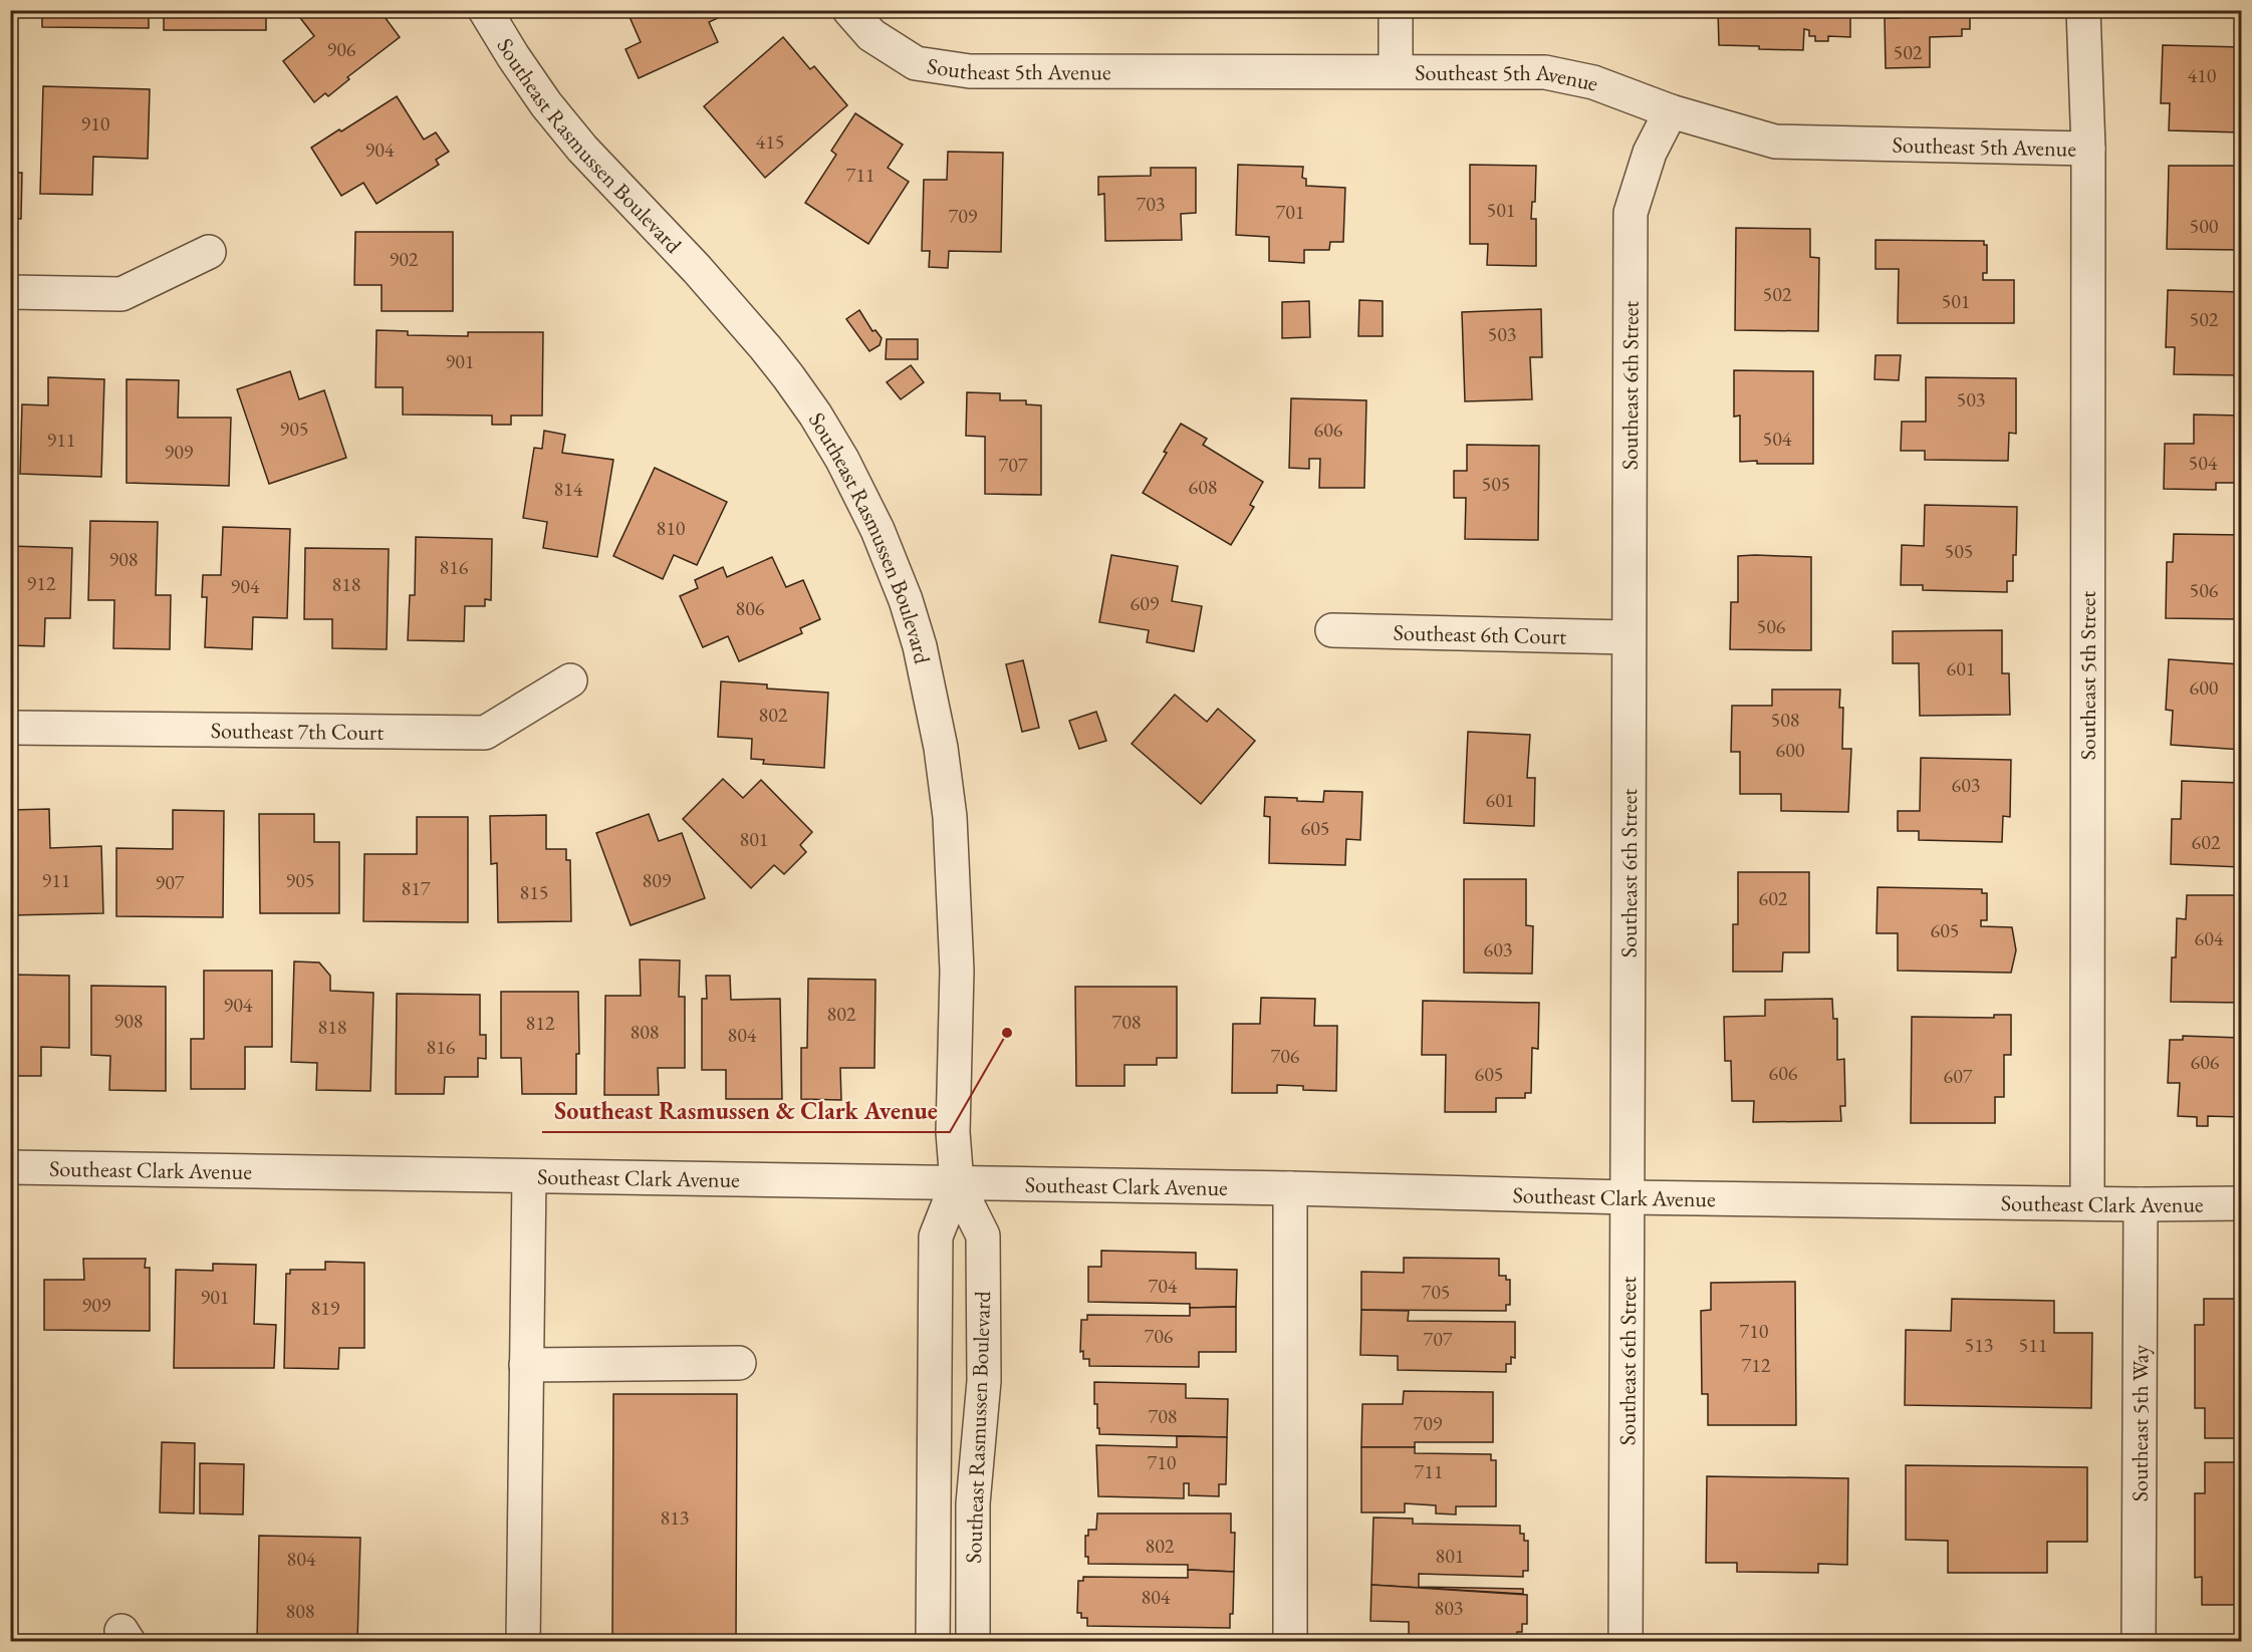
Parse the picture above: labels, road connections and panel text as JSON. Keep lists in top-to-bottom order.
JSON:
{
  "streets": {
    "street": [
      "Southeast 5th Avenue",
      "Southeast Rasmussen Boulevard",
      "Southeast 6th Street",
      "Southeast 6th Court",
      "Southeast 5th Street",
      "Southeast 7th Court",
      "Southeast Clark Avenue",
      "Southeast 5th Way"
    ]
  },
  "crossings": [
    ["Southeast 5th Avenue", "Southeast 6th Street"],
    ["Southeast 5th Avenue", "Southeast 5th Street"],
    ["Southeast Rasmussen Boulevard", "Southeast Clark Avenue"],
    ["Southeast 6th Street", "Southeast 6th Court"],
    ["Southeast 6th Street", "Southeast Clark Avenue"],
    ["Southeast 5th Street", "Southeast Clark Avenue"],
    ["Southeast Clark Avenue", "Southeast 5th Way"]
  ],
  "places": ["Southeast Rasmussen & Clark Avenue"],
  "house_numbers": [
    "906",
    "502",
    "410",
    "910",
    "415",
    "904",
    "711",
    "703",
    "501",
    "701",
    "709",
    "500",
    "902",
    "502",
    "501",
    "502",
    "503",
    "901",
    "503",
    "905",
    "606",
    "504",
    "911",
    "909",
    "504",
    "707",
    "505",
    "608",
    "814",
    "810",
    "505",
    "908",
    "816",
    "912",
    "818",
    "904",
    "506",
    "609",
    "806",
    "506",
    "601",
    "600",
    "802",
    "508",
    "600",
    "603",
    "601",
    "605",
    "801",
    "602",
    "911",
    "905",
    "809",
    "907",
    "817",
    "815",
    "602",
    "605",
    "604",
    "603",
    "904",
    "802",
    "908",
    "708",
    "812",
    "818",
    "808",
    "804",
    "816",
    "706",
    "606",
    "606",
    "605",
    "607",
    "704",
    "705",
    "901",
    "909",
    "819",
    "710",
    "706",
    "707",
    "513",
    "511",
    "712",
    "708",
    "709",
    "710",
    "711",
    "813",
    "802",
    "801",
    "804",
    "804",
    "803",
    "808"
  ]
}
